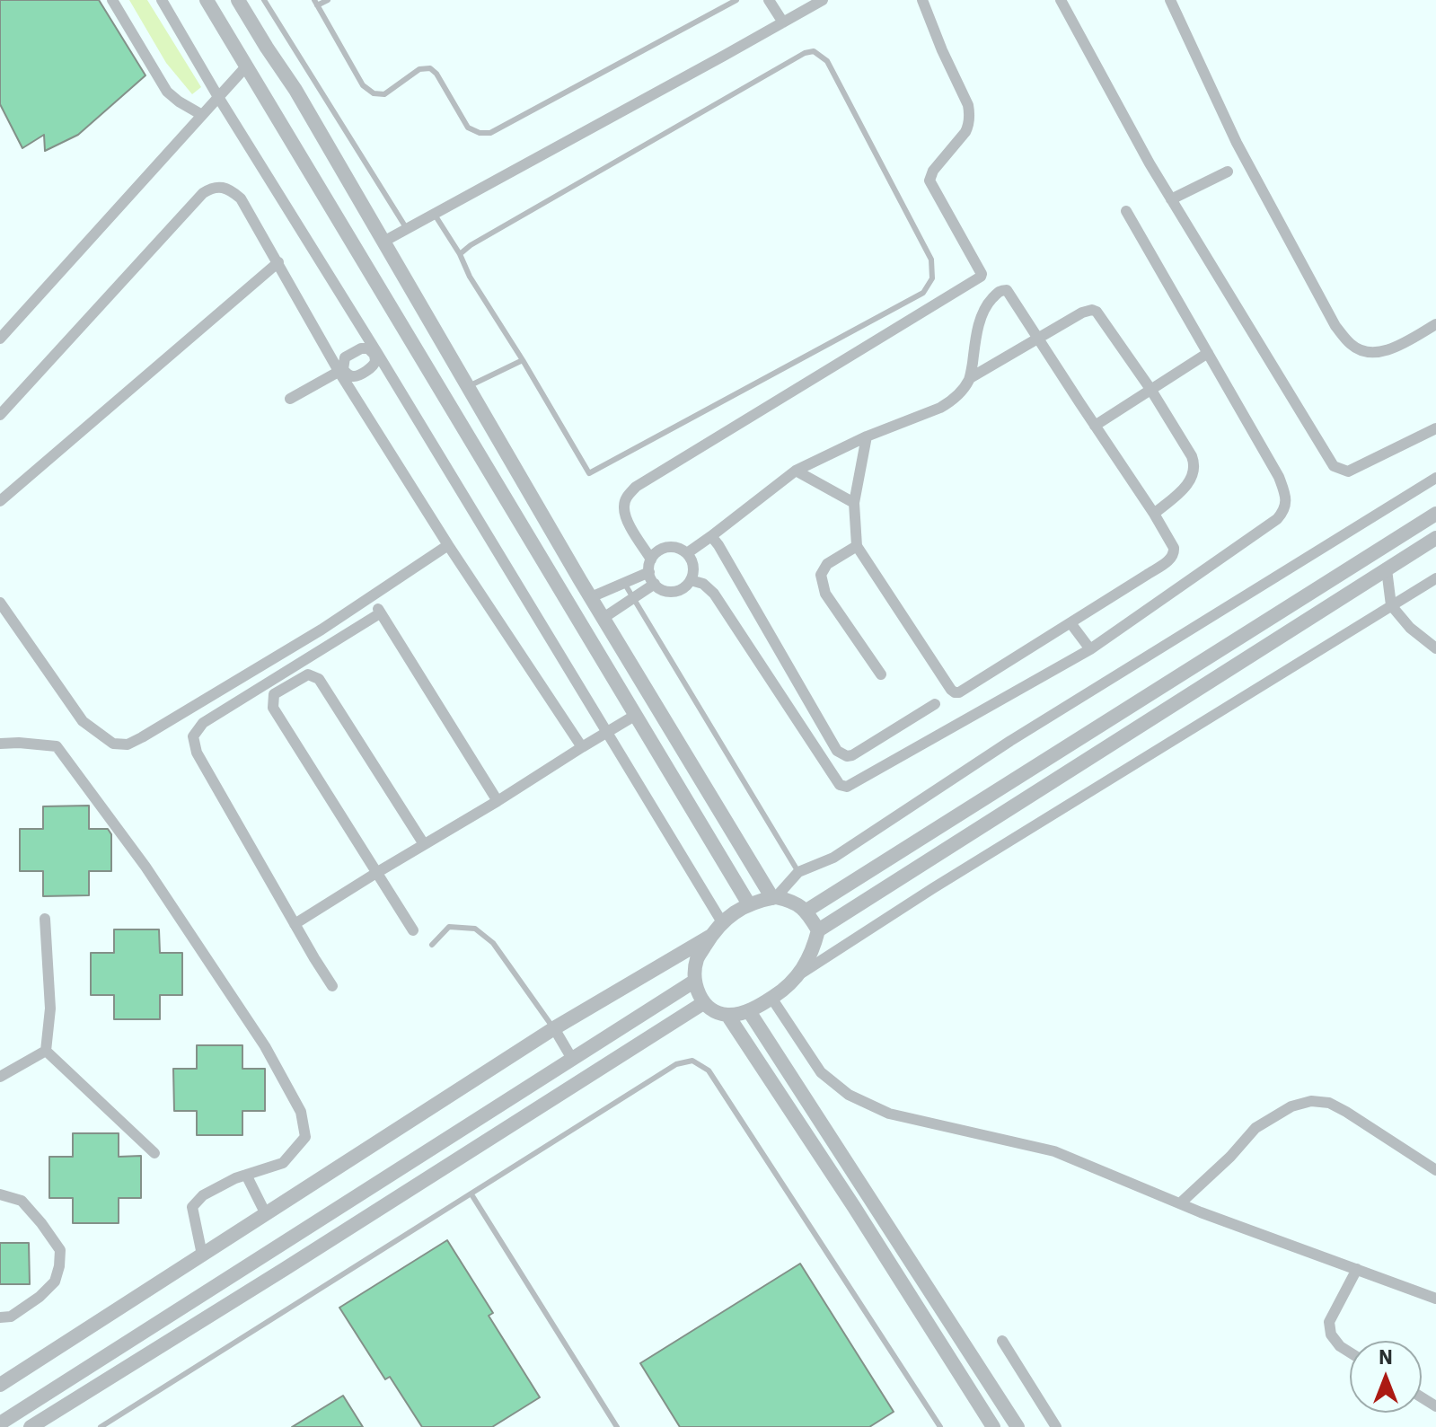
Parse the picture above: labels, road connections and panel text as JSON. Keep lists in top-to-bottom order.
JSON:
{
  "north": "top"
}
